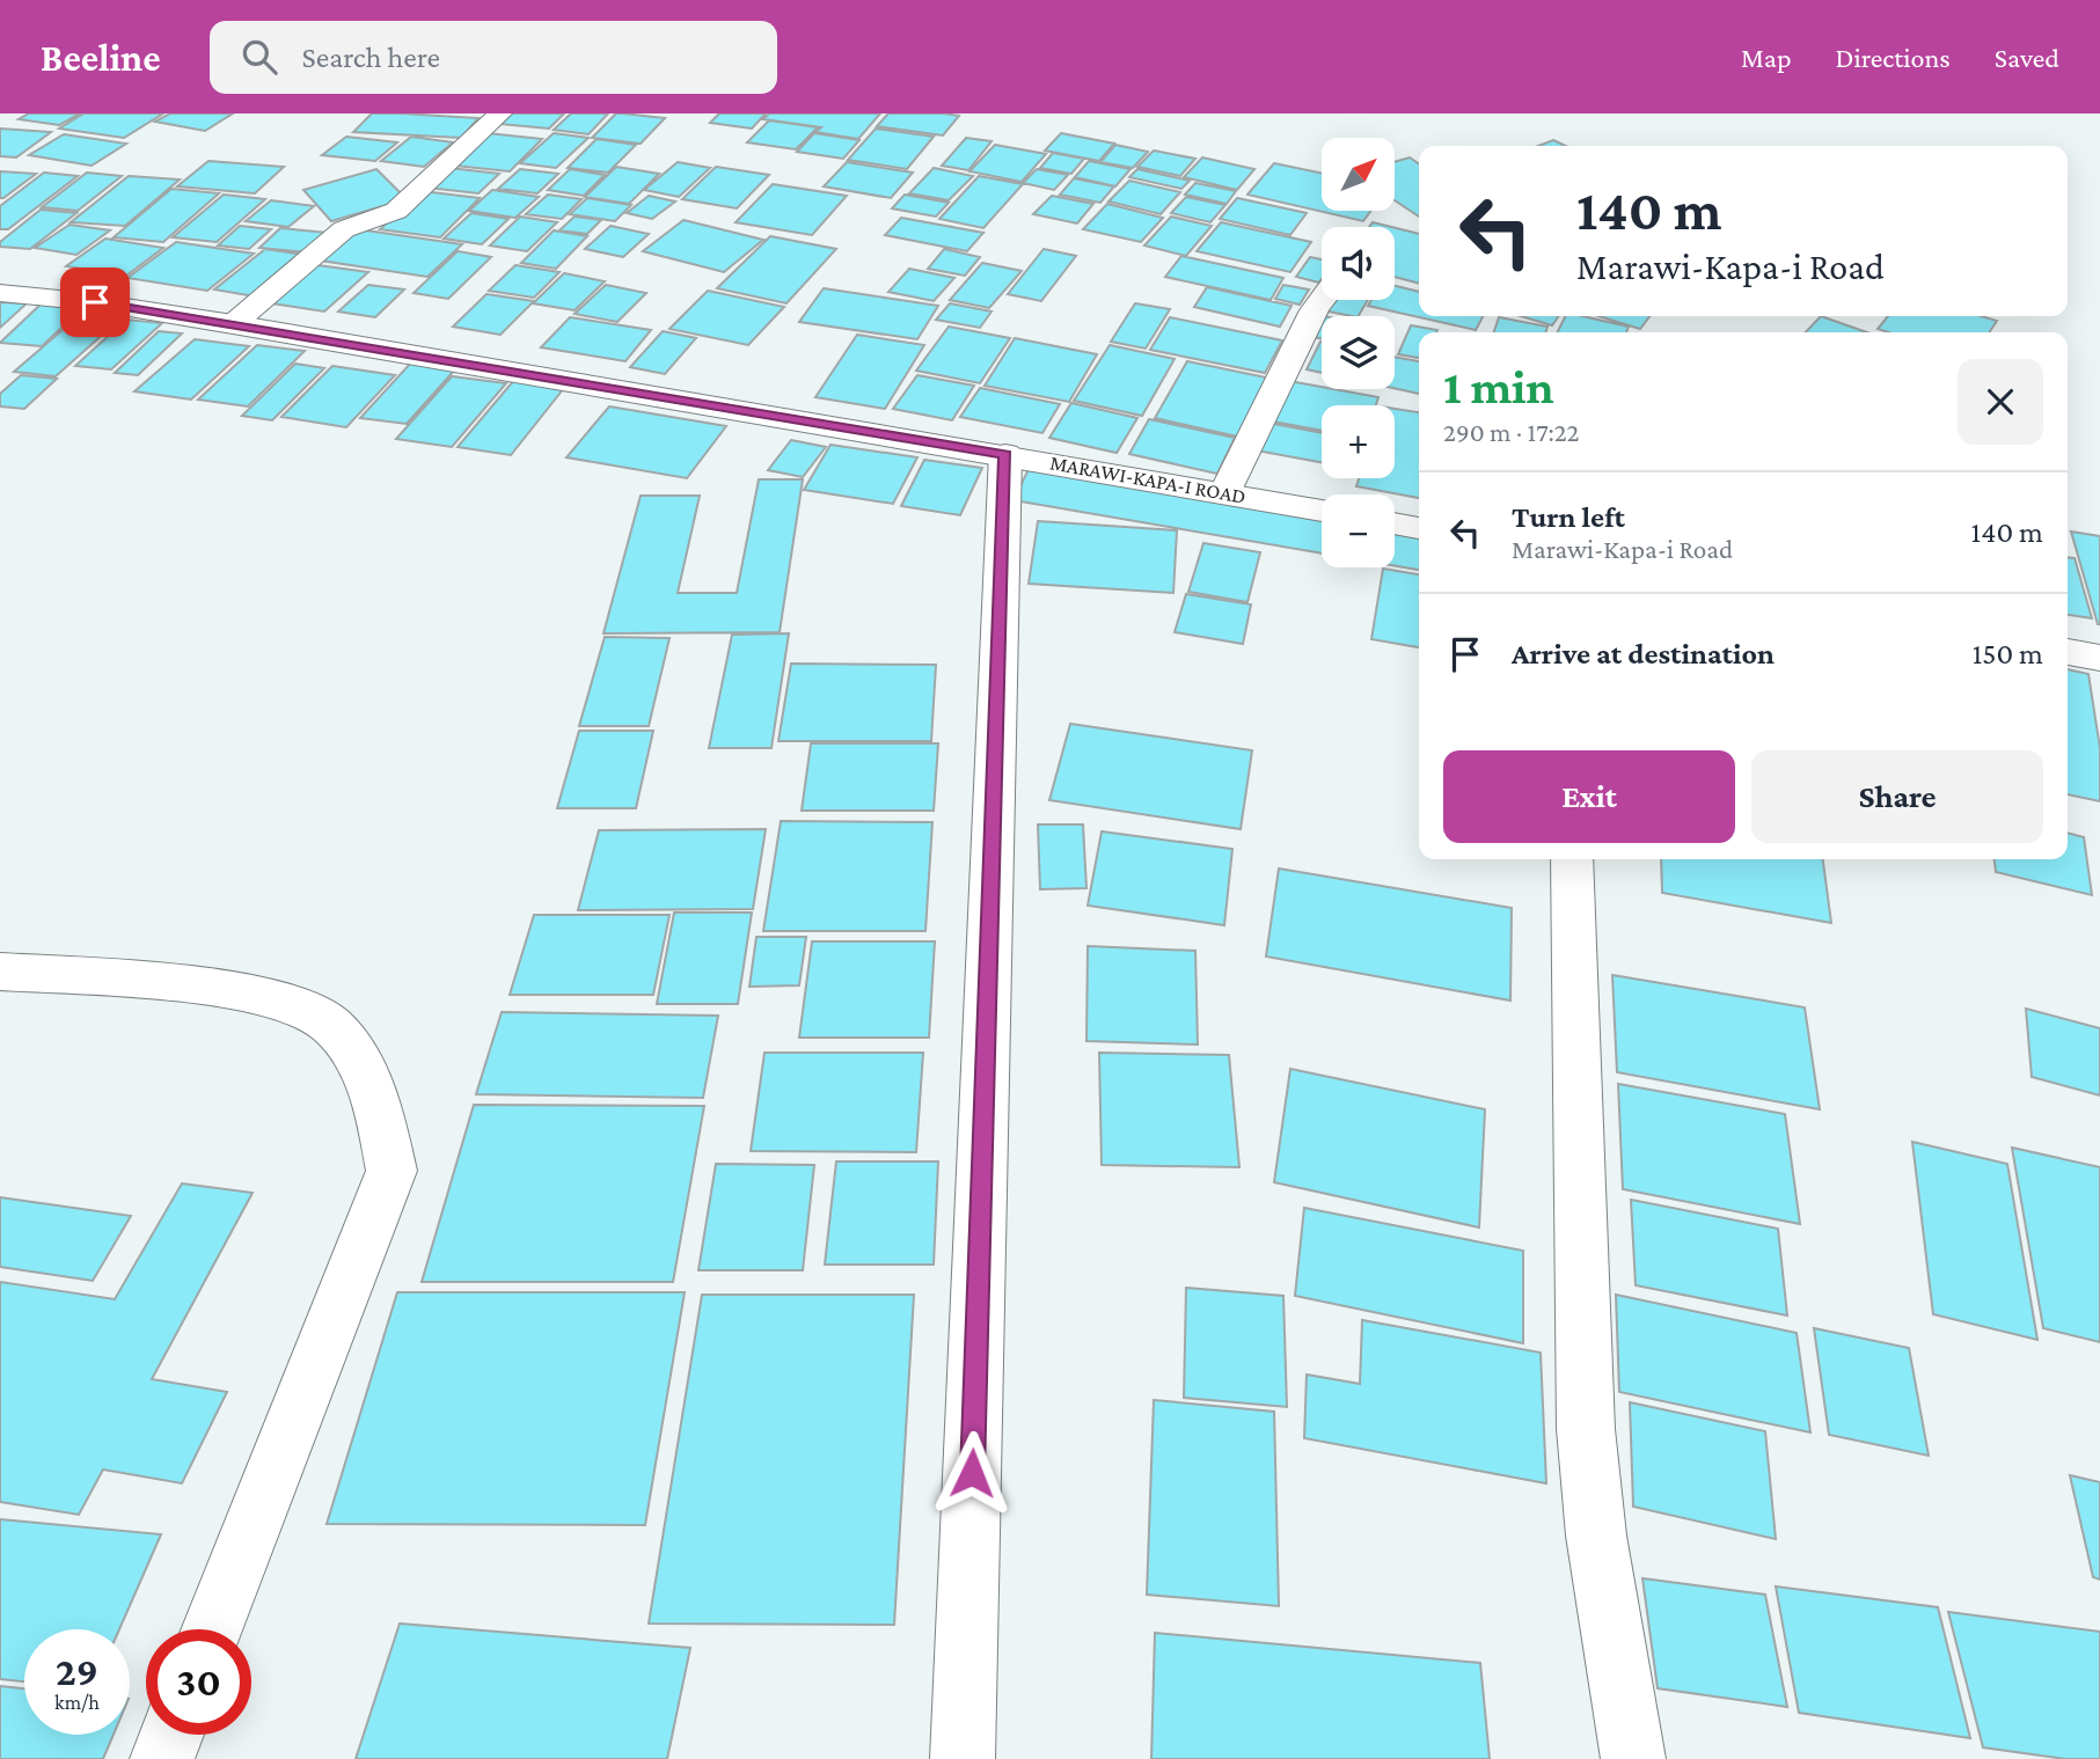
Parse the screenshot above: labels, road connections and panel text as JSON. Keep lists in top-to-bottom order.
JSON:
{
  "streets": {
    "street": ["MARAWI-KAPA-I ROAD"]
  },
  "north": "top right",
  "page": {
    "header": "Beeline",
    "search": "Search here",
    "nav": ["Map", "Directions", "Saved"],
    "map_buttons": ["+", "−"],
    "turn": ["140 m", "Marawi-Kapa-i Road"],
    "heading": ["1 min", "290 m · 17:22"],
    "list": [
      {
        "name": "Turn left",
        "note": "Marawi-Kapa-i Road",
        "value": "140 m"
      },
      {
        "name": "Arrive at destination",
        "value": "150 m"
      }
    ],
    "buttons": ["Exit", "Share"],
    "speed": "29 km/h",
    "limit": "30"
  }
}
